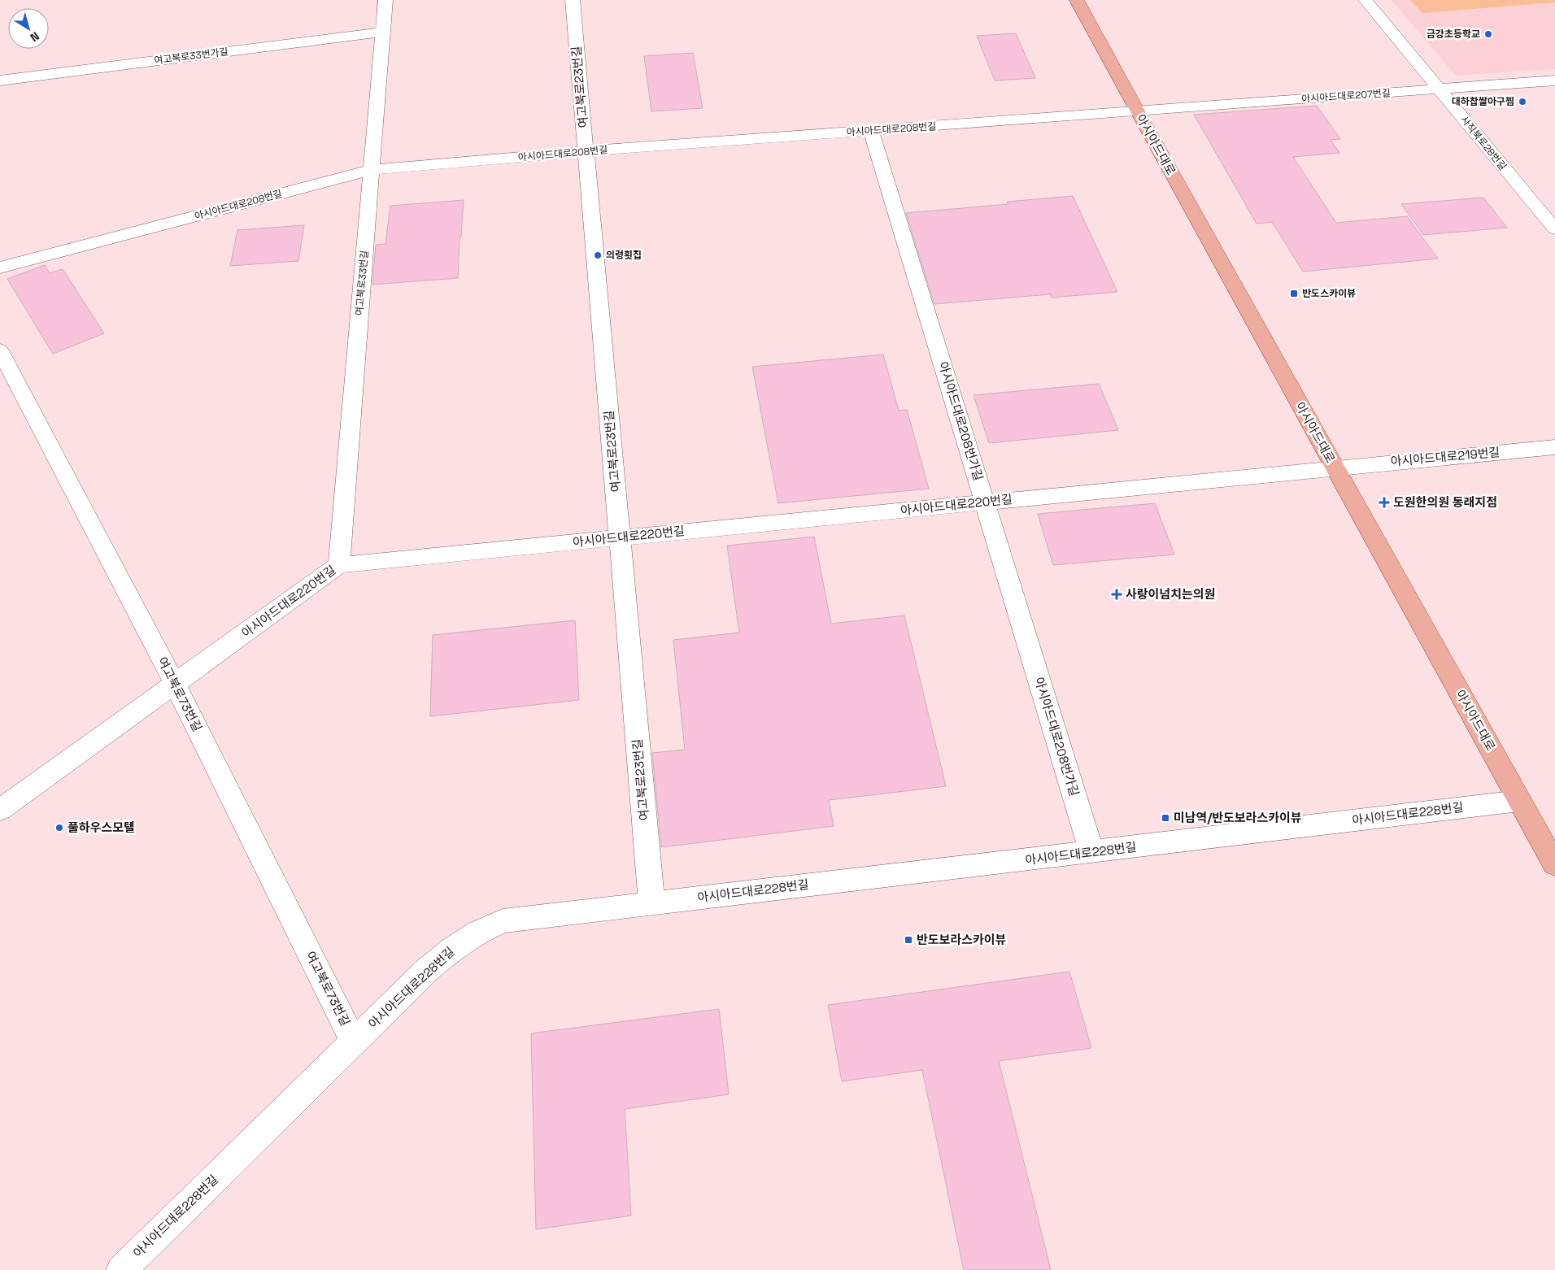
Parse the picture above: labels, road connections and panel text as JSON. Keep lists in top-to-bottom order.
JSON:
{
  "streets": {
    "main road": ["아시아드대로"],
    "street": [
      "여고북로33번가길",
      "여고북로23번길",
      "아시아드대로207번길",
      "아시아드대로208번길",
      "사직북로28번길",
      "여고북로33번길",
      "아시아드대로208번가길",
      "아시아드대로219번길",
      "아시아드대로220번길",
      "여고북로73번길",
      "아시아드대로228번길"
    ]
  },
  "crossings": [
    ["여고북로33번가길", "여고북로33번길"],
    ["여고북로23번길", "아시아드대로208번길"],
    ["여고북로23번길", "아시아드대로220번길"],
    ["여고북로23번길", "아시아드대로228번길"],
    ["아시아드대로207번길", "아시아드대로208번길"],
    ["아시아드대로207번길", "사직북로28번길"],
    ["아시아드대로207번길", "아시아드대로"],
    ["아시아드대로208번길", "아시아드대로"],
    ["아시아드대로208번길", "여고북로33번길"],
    ["아시아드대로208번길", "아시아드대로208번가길"],
    ["아시아드대로", "아시아드대로219번길"],
    ["아시아드대로", "아시아드대로220번길"],
    ["아시아드대로", "아시아드대로228번길"],
    ["여고북로33번길", "아시아드대로220번길"],
    ["아시아드대로208번가길", "아시아드대로220번길"],
    ["아시아드대로208번가길", "아시아드대로228번길"],
    ["아시아드대로219번길", "아시아드대로220번길"],
    ["아시아드대로220번길", "여고북로73번길"],
    ["여고북로73번길", "아시아드대로228번길"]
  ],
  "places": {
    "other": [
      "금강초등학교",
      "대하찹쌀아구찜",
      "의령횟집",
      "풀하우스모텔"
    ],
    "transit": ["반도스카이뷰", "미남역/반도보라스카이뷰", "반도보라스카이뷰"],
    "health": ["도원한의원 동래지점", "사랑이넘치는의원"]
  },
  "north": "bottom right"
}
